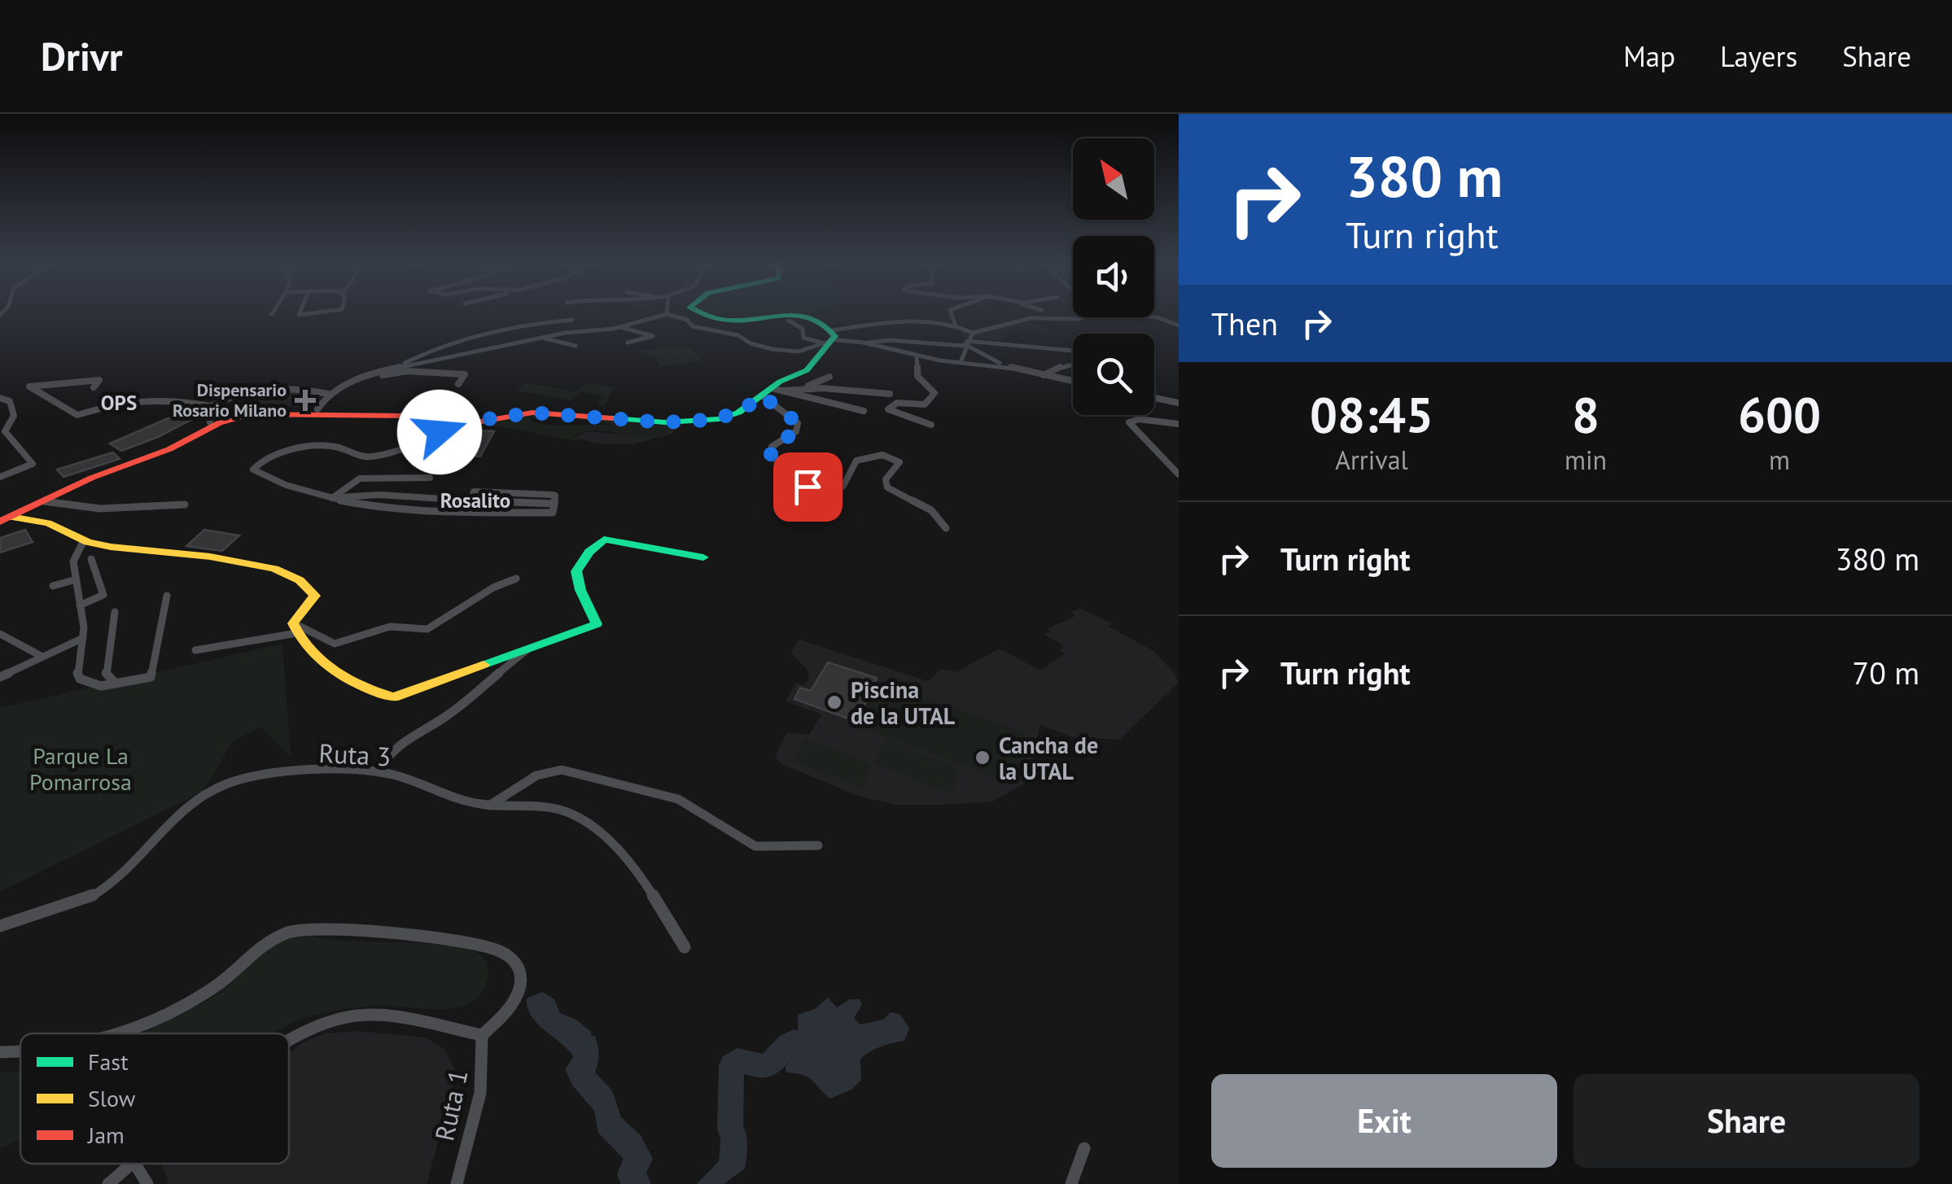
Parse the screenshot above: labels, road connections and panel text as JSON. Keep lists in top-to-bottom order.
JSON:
{
  "streets": {
    "street": ["Ruta 3", "Ruta 1"]
  },
  "districts": ["OPS", "Rosalito"],
  "parks": ["Parque La Pomarrosa"],
  "places": {
    "health": ["Dispensario Rosario Milano"],
    "other": ["Piscina de la UTAL", "Cancha de la UTAL"]
  },
  "legend": ["Fast", "Slow", "Jam"],
  "north": "top left",
  "page": {
    "header": "Drivr",
    "nav": ["Map", "Layers", "Share"],
    "turn": ["380 m", "Turn right"],
    "then": "Then",
    "eta": [
      "08:45",
      "Arrival",
      "8",
      "min",
      "600",
      "m"
    ],
    "list": [
      {
        "name": "Turn right",
        "value": "380 m"
      },
      {
        "name": "Turn right",
        "value": "70 m"
      }
    ],
    "buttons": ["Exit", "Share"]
  }
}
